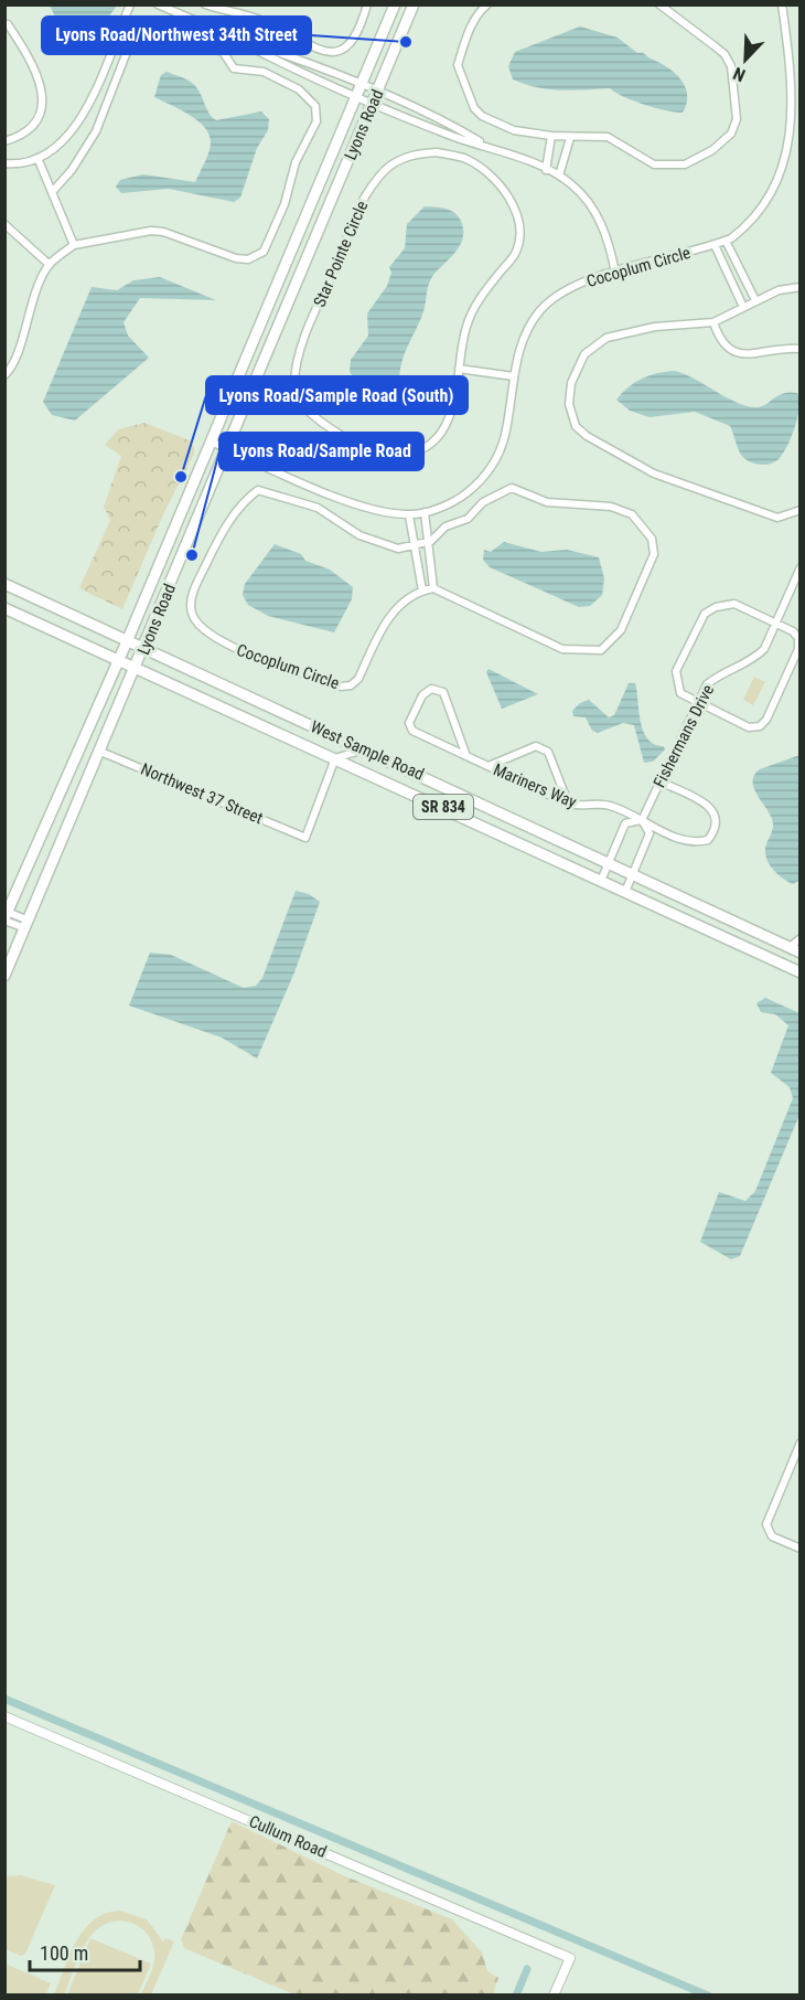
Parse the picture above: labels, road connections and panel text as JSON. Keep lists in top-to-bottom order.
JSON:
{
  "streets": {
    "main road": ["Lyons Road", "West Sample Road", "SR 834"],
    "street": [
      "Star Pointe Circle",
      "Cocoplum Circle",
      "Fishermans Drive",
      "Mariners Way",
      "Northwest 37 Street",
      "Cullum Road"
    ]
  },
  "crossings": [
    ["Lyons Road", "Cocoplum Circle"],
    ["Lyons Road", "West Sample Road"],
    ["Lyons Road", "Northwest 37 Street"],
    ["Fishermans Drive", "West Sample Road"],
    ["Fishermans Drive", "Mariners Way"],
    ["West Sample Road", "Northwest 37 Street"]
  ],
  "places": ["Lyons Road/Northwest 34th Street", "Lyons Road/Sample Road (South)", "Lyons Road/Sample Road"],
  "scale_bar": "100 m",
  "north": "bottom left"
}
